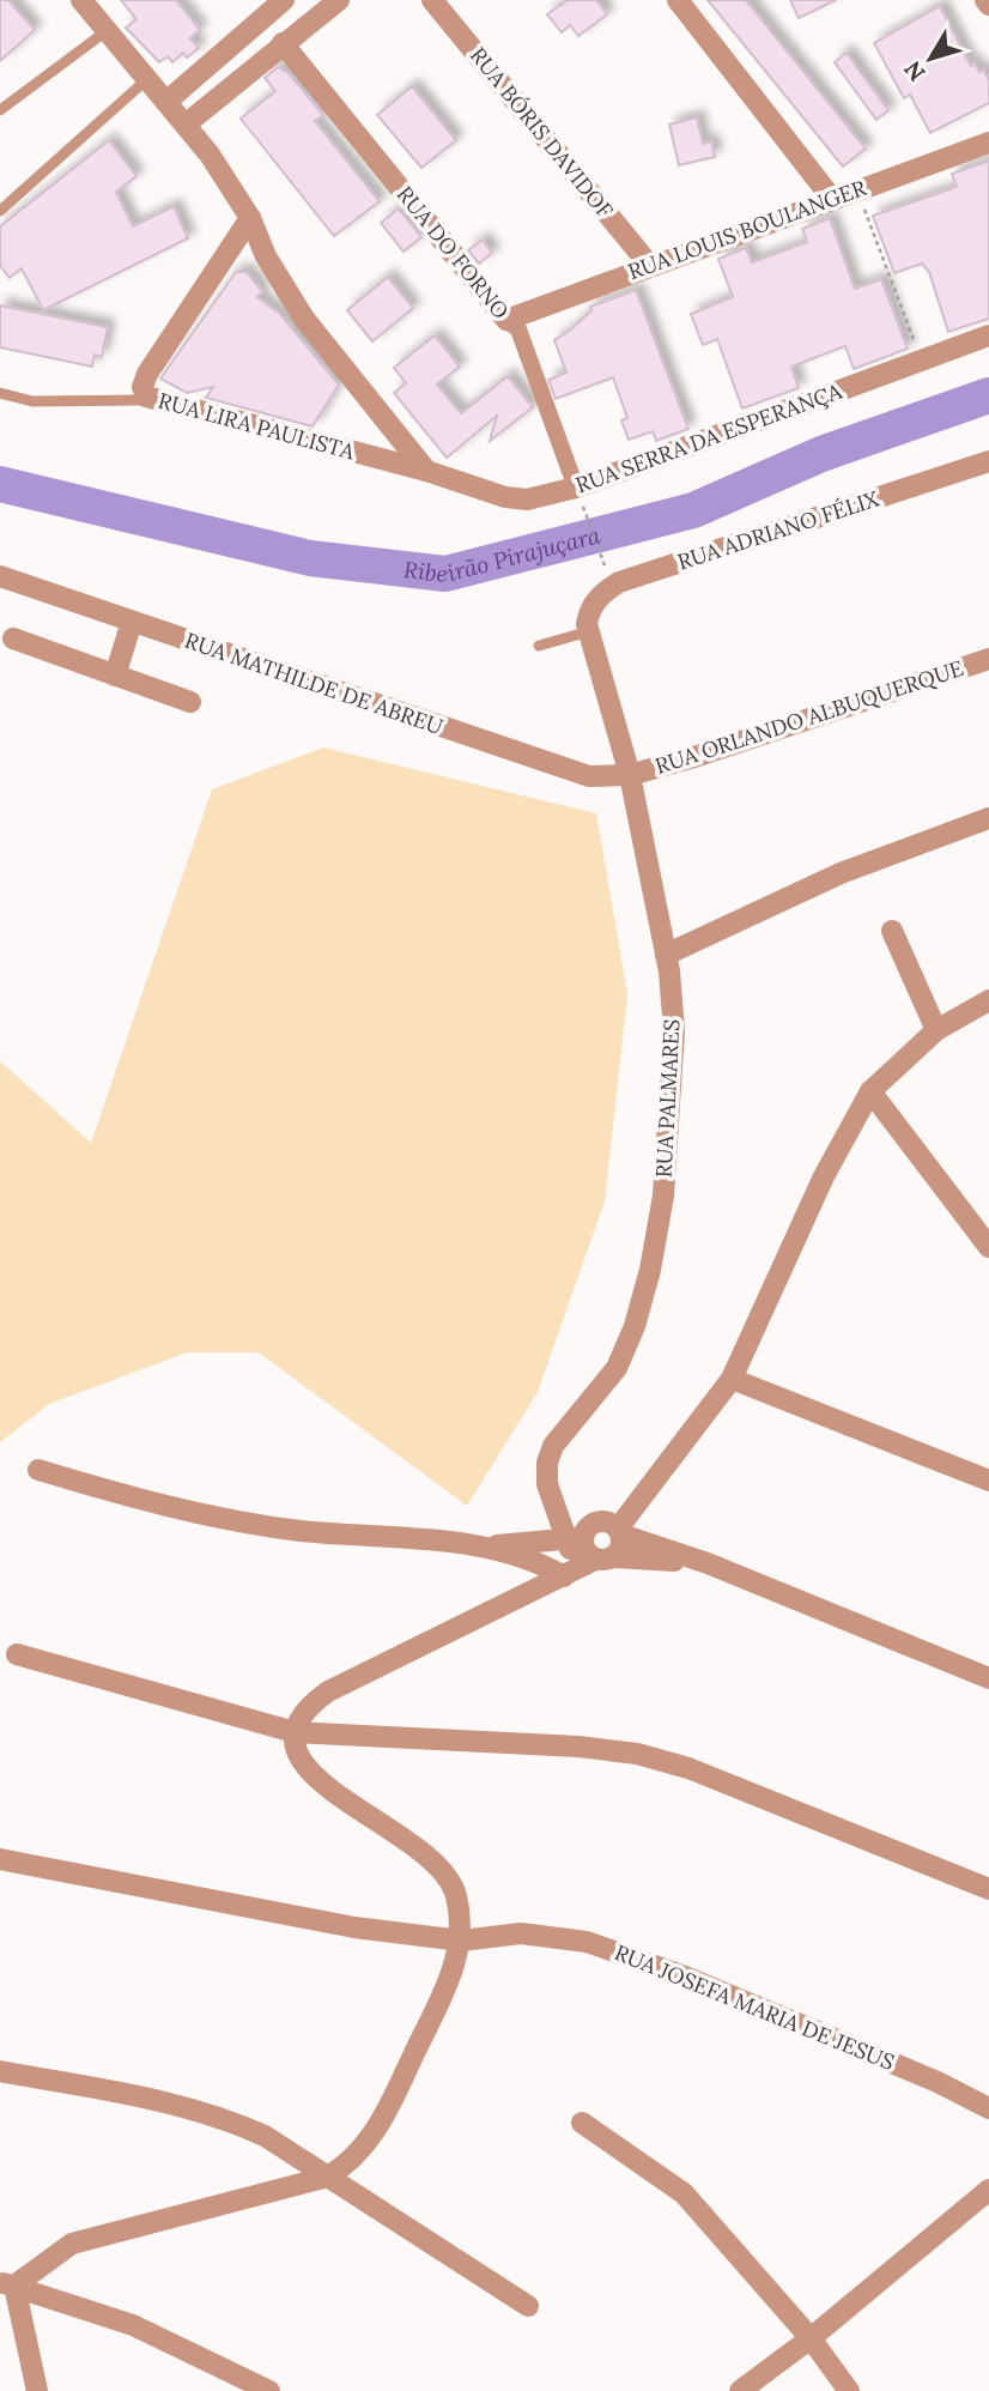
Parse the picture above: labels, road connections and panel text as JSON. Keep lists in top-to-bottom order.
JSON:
{
  "streets": {
    "street": [
      "RUA BÓRIS DAVIDOF",
      "RUA LOUIS BOULANGER",
      "RUA DO FORNO",
      "RUA LIRA PAULISTA",
      "RUA SERRA DA ESPERANÇA",
      "RUA ADRIANO FÉLIX",
      "RUA MATHILDE DE ABREU",
      "RUA ORLANDO ALBUQUERQUE",
      "RUA PALMARES",
      "RUA JOSEFA MARIA DE JESUS"
    ]
  },
  "crossings": [
    ["RUA BÓRIS DAVIDOF", "RUA LOUIS BOULANGER"],
    ["RUA LOUIS BOULANGER", "RUA DO FORNO"],
    ["RUA DO FORNO", "RUA SERRA DA ESPERANÇA"],
    ["RUA LIRA PAULISTA", "RUA SERRA DA ESPERANÇA"],
    ["RUA ADRIANO FÉLIX", "RUA PALMARES"],
    ["RUA MATHILDE DE ABREU", "RUA ORLANDO ALBUQUERQUE"],
    ["RUA MATHILDE DE ABREU", "RUA PALMARES"],
    ["RUA ORLANDO ALBUQUERQUE", "RUA PALMARES"]
  ],
  "water": ["Ribeirão Pirajuçara"],
  "north": "bottom left"
}
